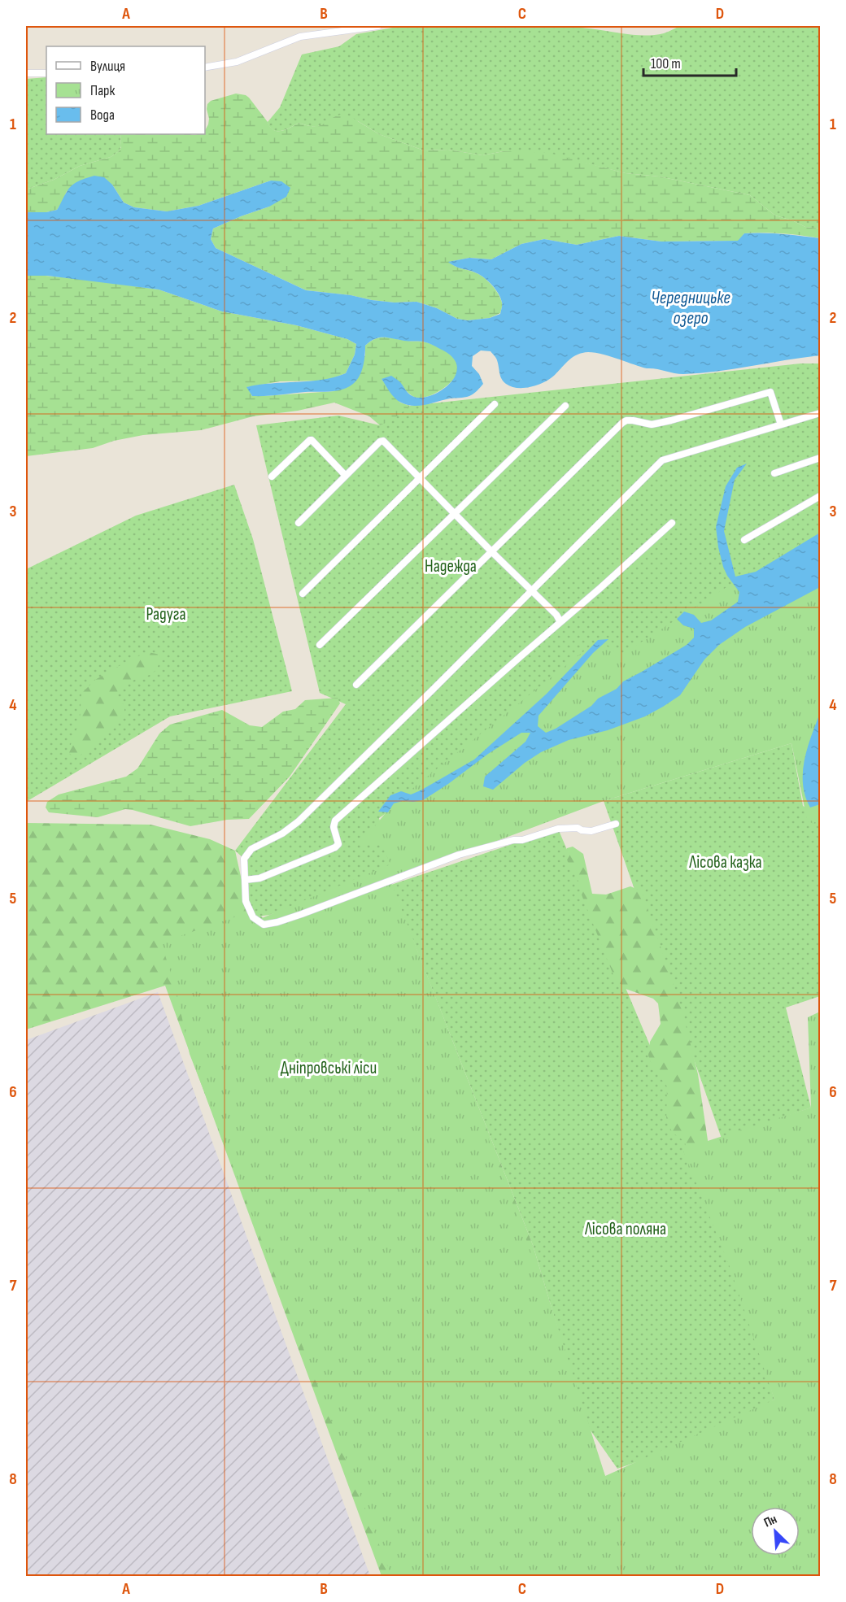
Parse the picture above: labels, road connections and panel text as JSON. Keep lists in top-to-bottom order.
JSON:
{
  "water": ["Чередницьке озеро"],
  "parks": [
    "Надежда",
    "Радуга",
    "Лісова казка",
    "Дніпровські ліси",
    "Лісова поляна"
  ],
  "legend": ["Вулиця", "Парк", "Вода"],
  "scale_bar": "100 m",
  "north": "top left",
  "grid": {
    "columns": [
      "A",
      "B",
      "C",
      "D"
    ],
    "rows": [
      "1",
      "2",
      "3",
      "4",
      "5",
      "6",
      "7",
      "8"
    ]
  }
}
